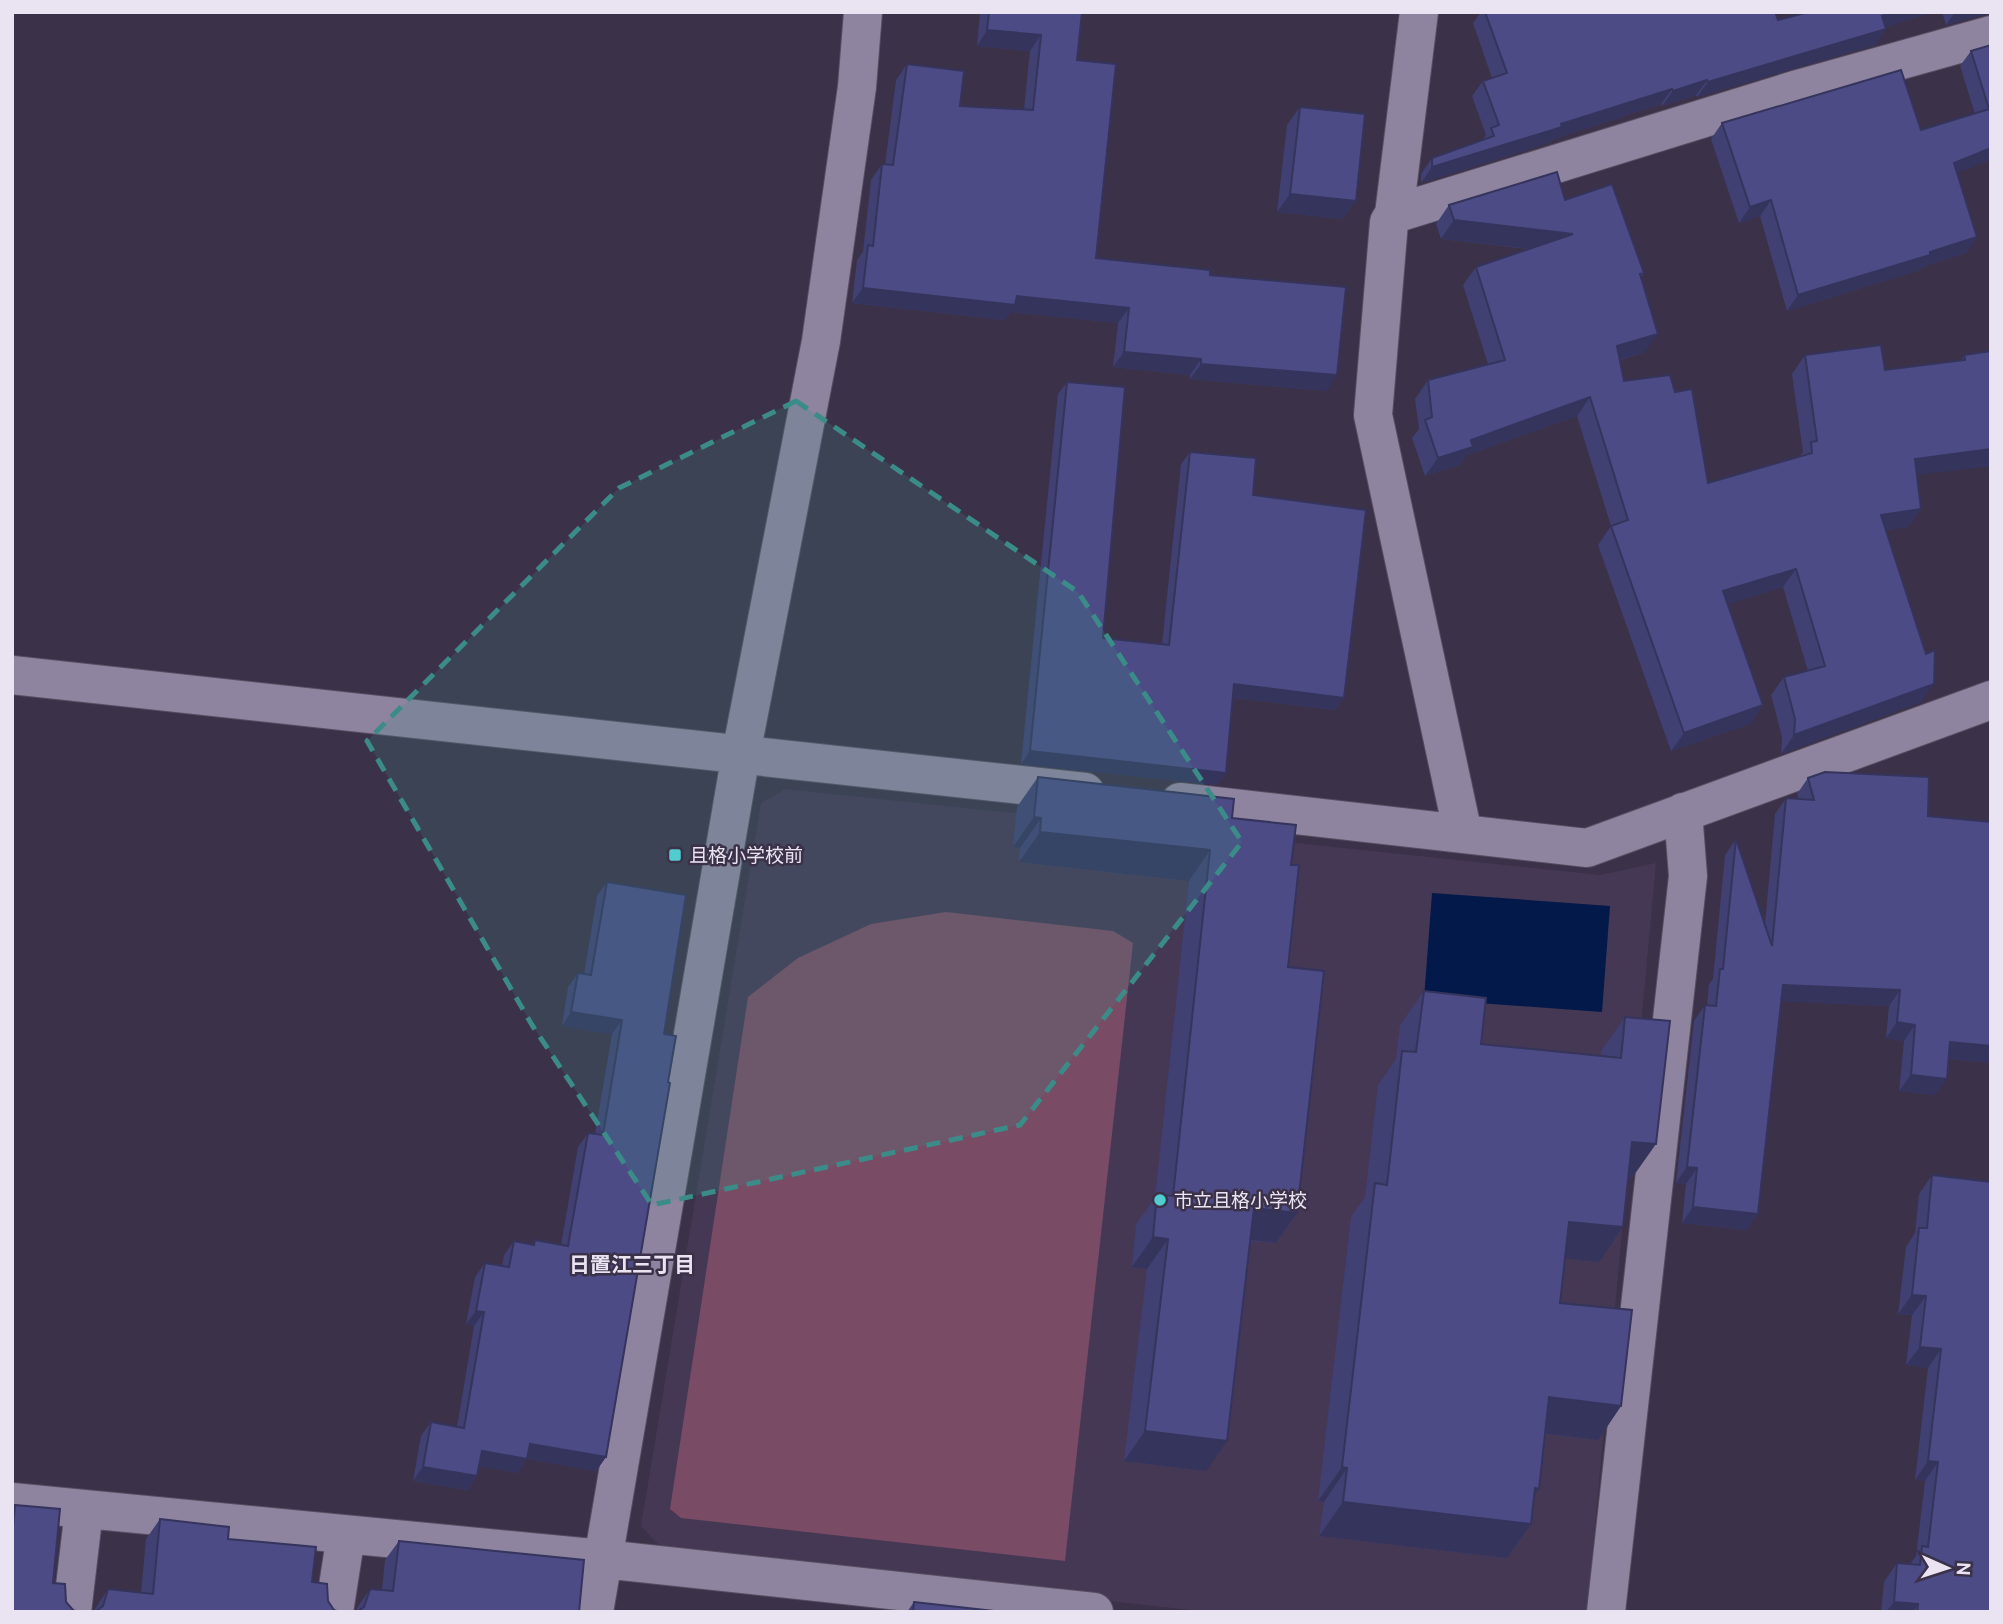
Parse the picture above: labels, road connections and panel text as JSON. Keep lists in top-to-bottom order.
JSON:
{
  "districts": ["日置江三丁目"],
  "places": {
    "transit": ["且格小学校前"],
    "other": ["市立且格小学校"]
  },
  "north": "right"
}
